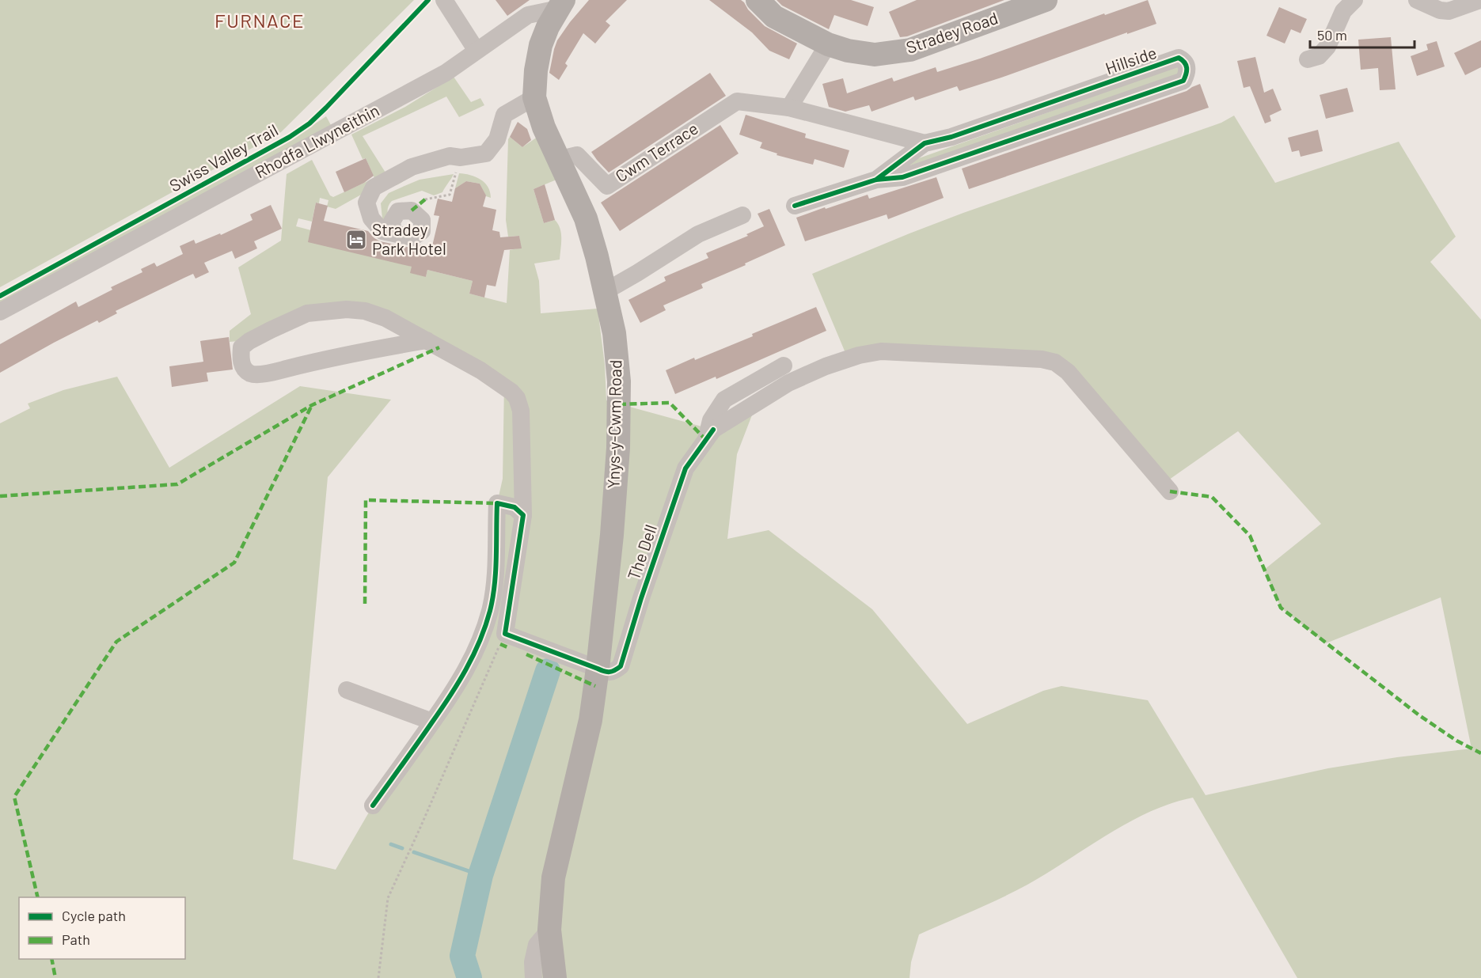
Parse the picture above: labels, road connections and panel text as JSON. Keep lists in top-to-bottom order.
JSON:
{
  "streets": {
    "main road": ["Stradey Road", "Ynys-y-Cwm Road"],
    "street": [
      "Hillside",
      "Rhodfa Llwyneithin",
      "Cwm Terrace",
      "The Dell"
    ],
    "cycle path": ["Swiss Valley Trail"]
  },
  "crossings": [
    ["Hillside", "Cwm Terrace"],
    ["Rhodfa Llwyneithin", "Ynys-y-Cwm Road"],
    ["Cwm Terrace", "Ynys-y-Cwm Road"],
    ["Ynys-y-Cwm Road", "The Dell"]
  ],
  "districts": ["FURNACE"],
  "places": {
    "hotel": ["Stradey Park Hotel"]
  },
  "legend": ["Cycle path", "Path"],
  "scale_bar": "50 m"
}
